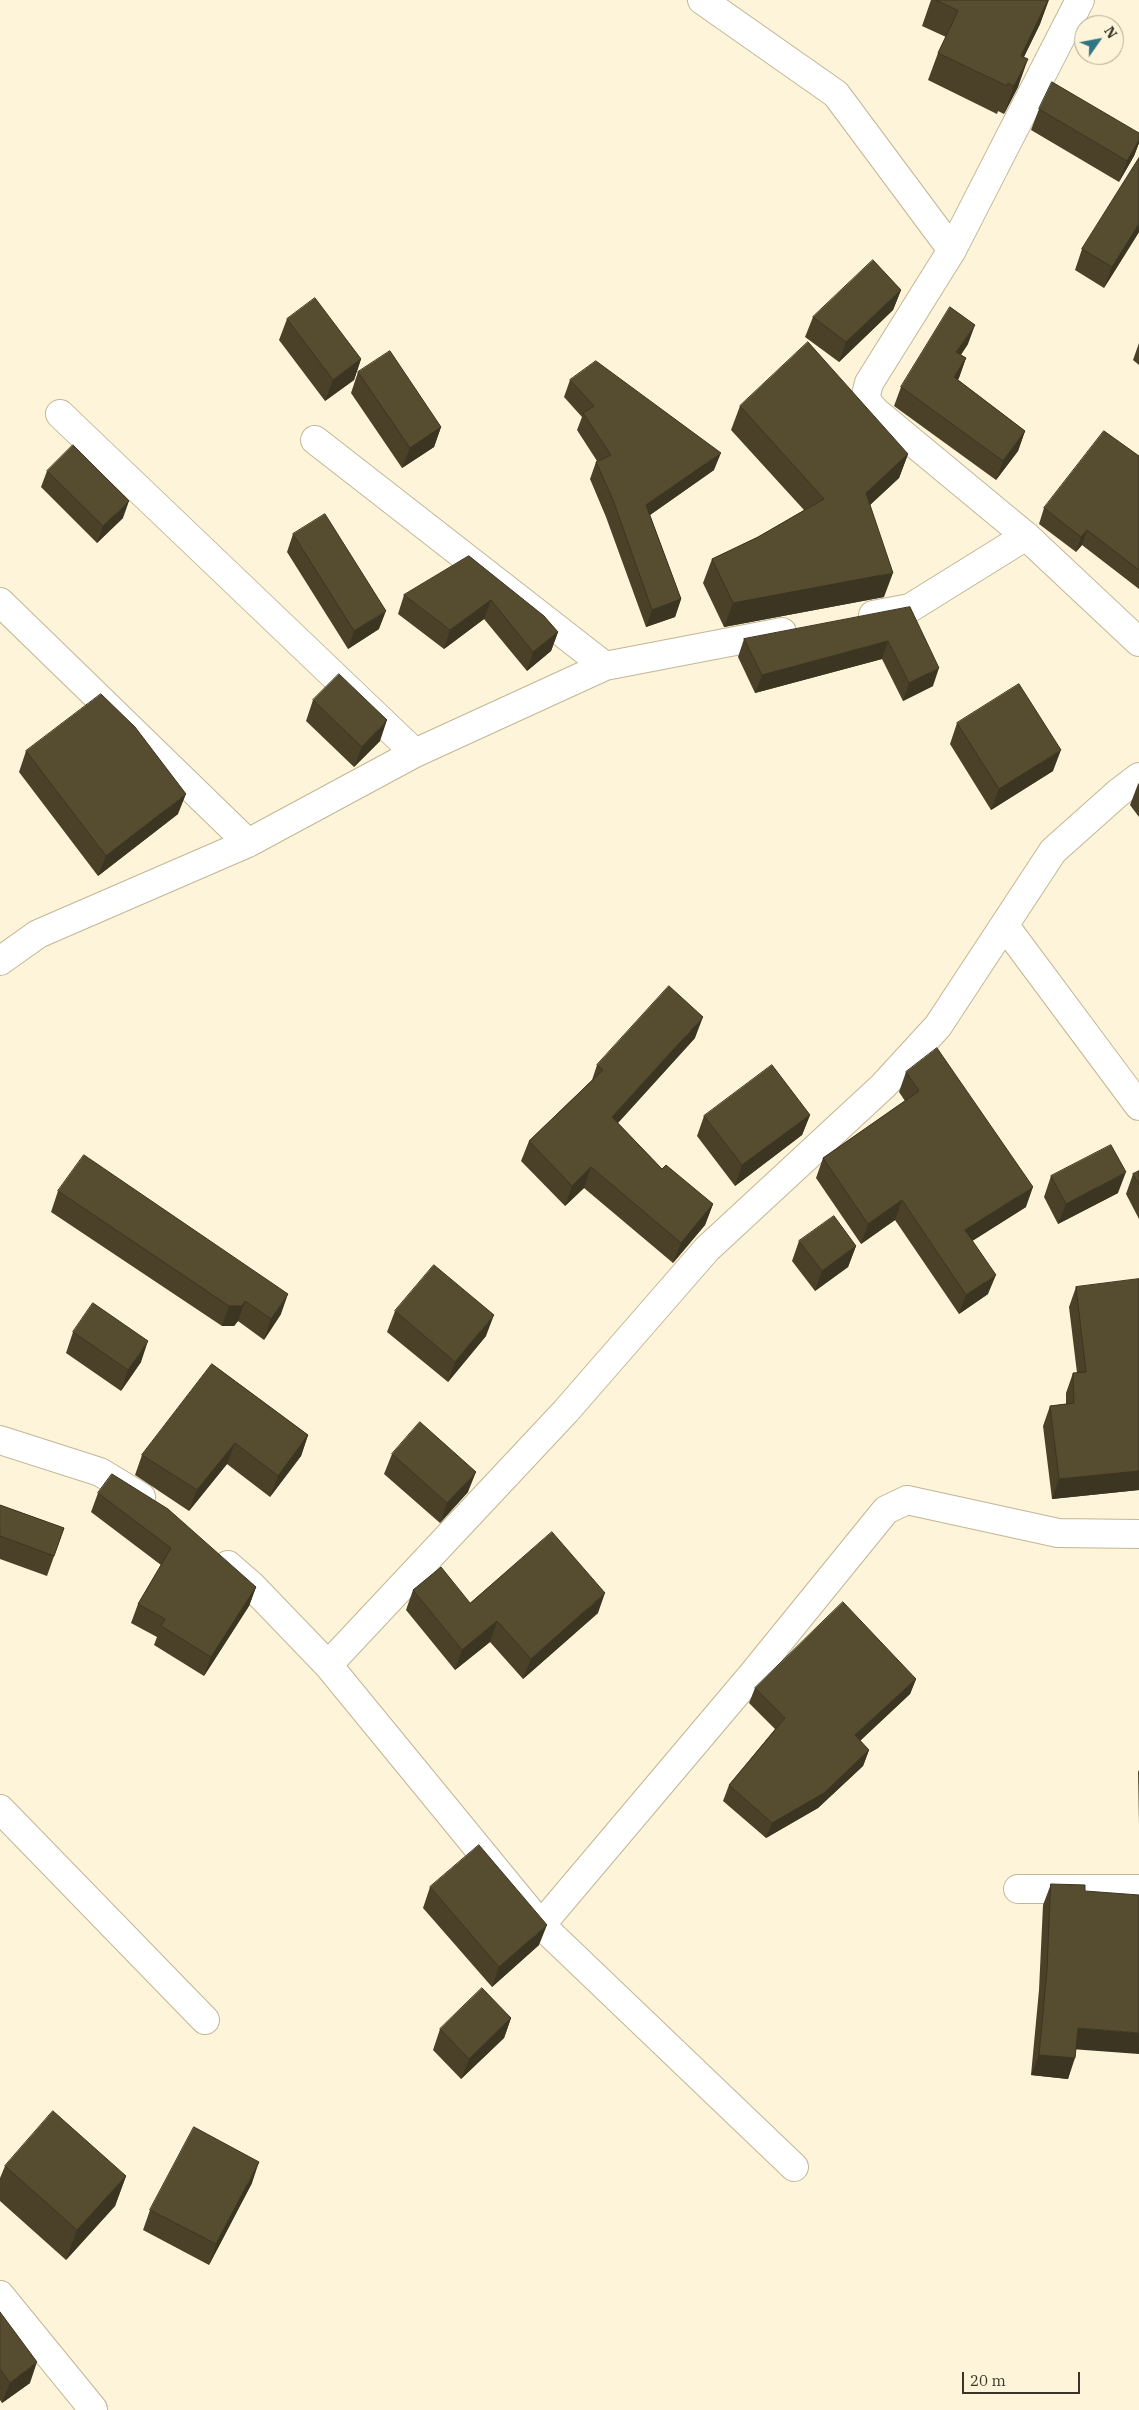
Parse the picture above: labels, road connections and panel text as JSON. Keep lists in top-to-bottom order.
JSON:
{
  "scale_bar": "20 m",
  "north": "top right"
}
